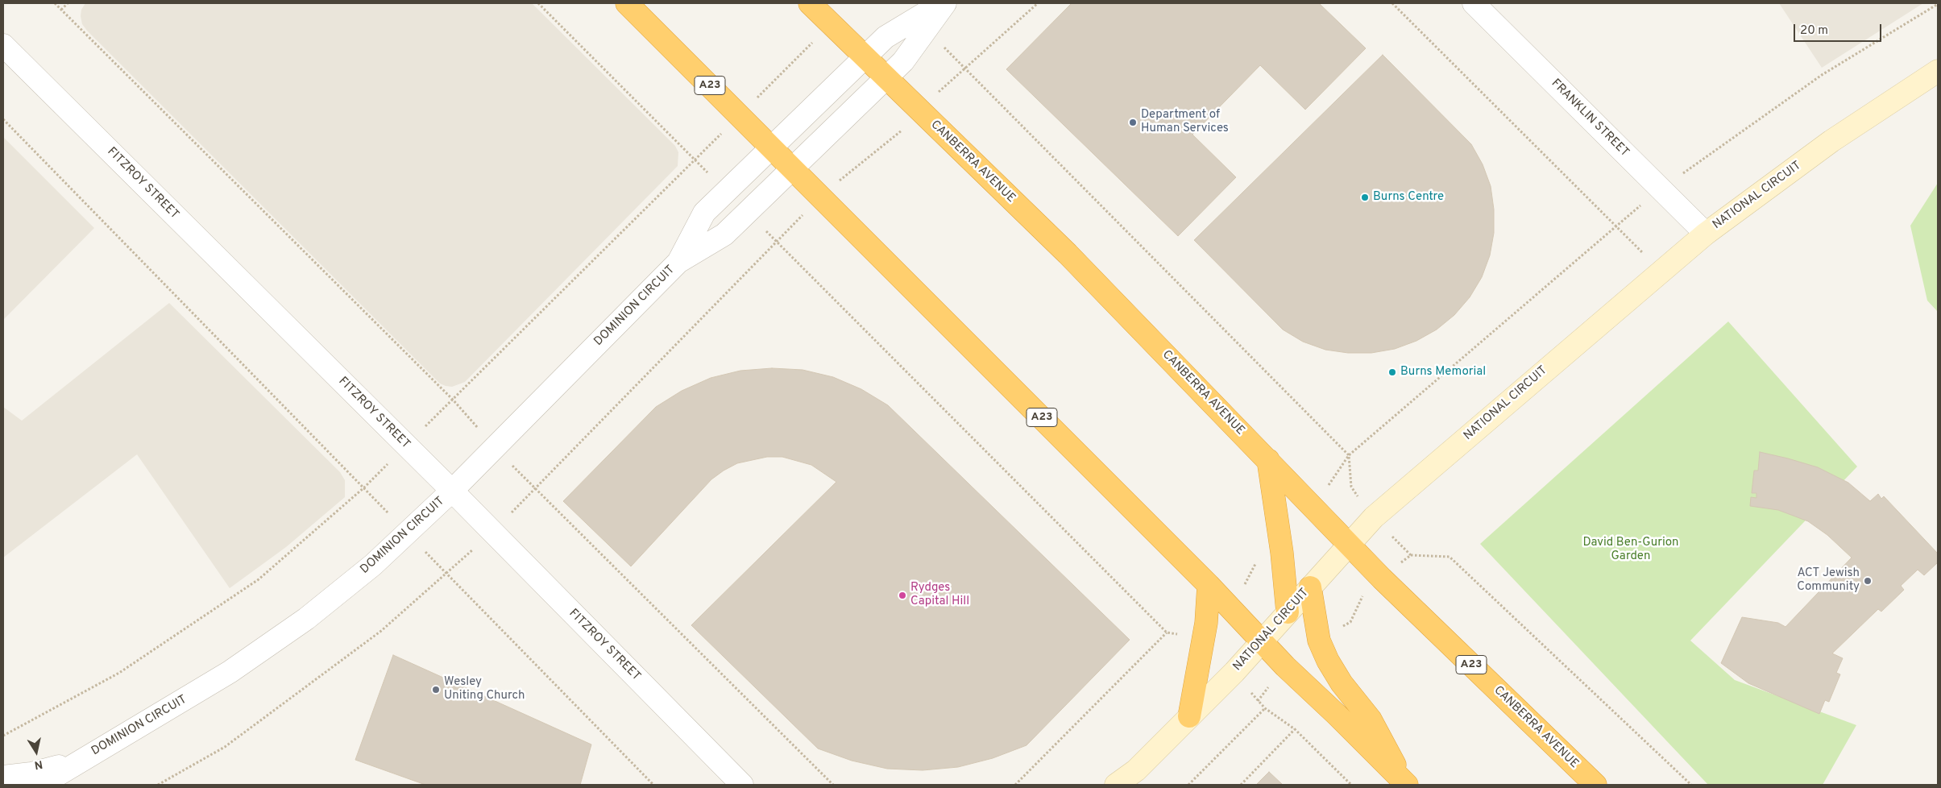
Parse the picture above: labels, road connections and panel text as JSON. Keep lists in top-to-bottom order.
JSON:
{
  "streets": {
    "highway": ["A23", "CANBERRA AVENUE"],
    "street": [
      "FRANKLIN STREET",
      "FITZROY STREET",
      "NATIONAL CIRCUIT",
      "DOMINION CIRCUIT"
    ]
  },
  "crossings": [
    ["A23", "NATIONAL CIRCUIT"],
    ["A23", "DOMINION CIRCUIT"],
    ["FRANKLIN STREET", "NATIONAL CIRCUIT"],
    ["CANBERRA AVENUE", "NATIONAL CIRCUIT"],
    ["CANBERRA AVENUE", "DOMINION CIRCUIT"],
    ["FITZROY STREET", "DOMINION CIRCUIT"]
  ],
  "parks": ["David Ben-Gurion Garden"],
  "places": [
    "Department of Human Services",
    "Burns Centre",
    "Burns Memorial",
    "ACT Jewish Community",
    "Rydges Capital Hill",
    "Wesley Uniting Church"
  ],
  "scale_bar": "20 m",
  "north": "bottom"
}
